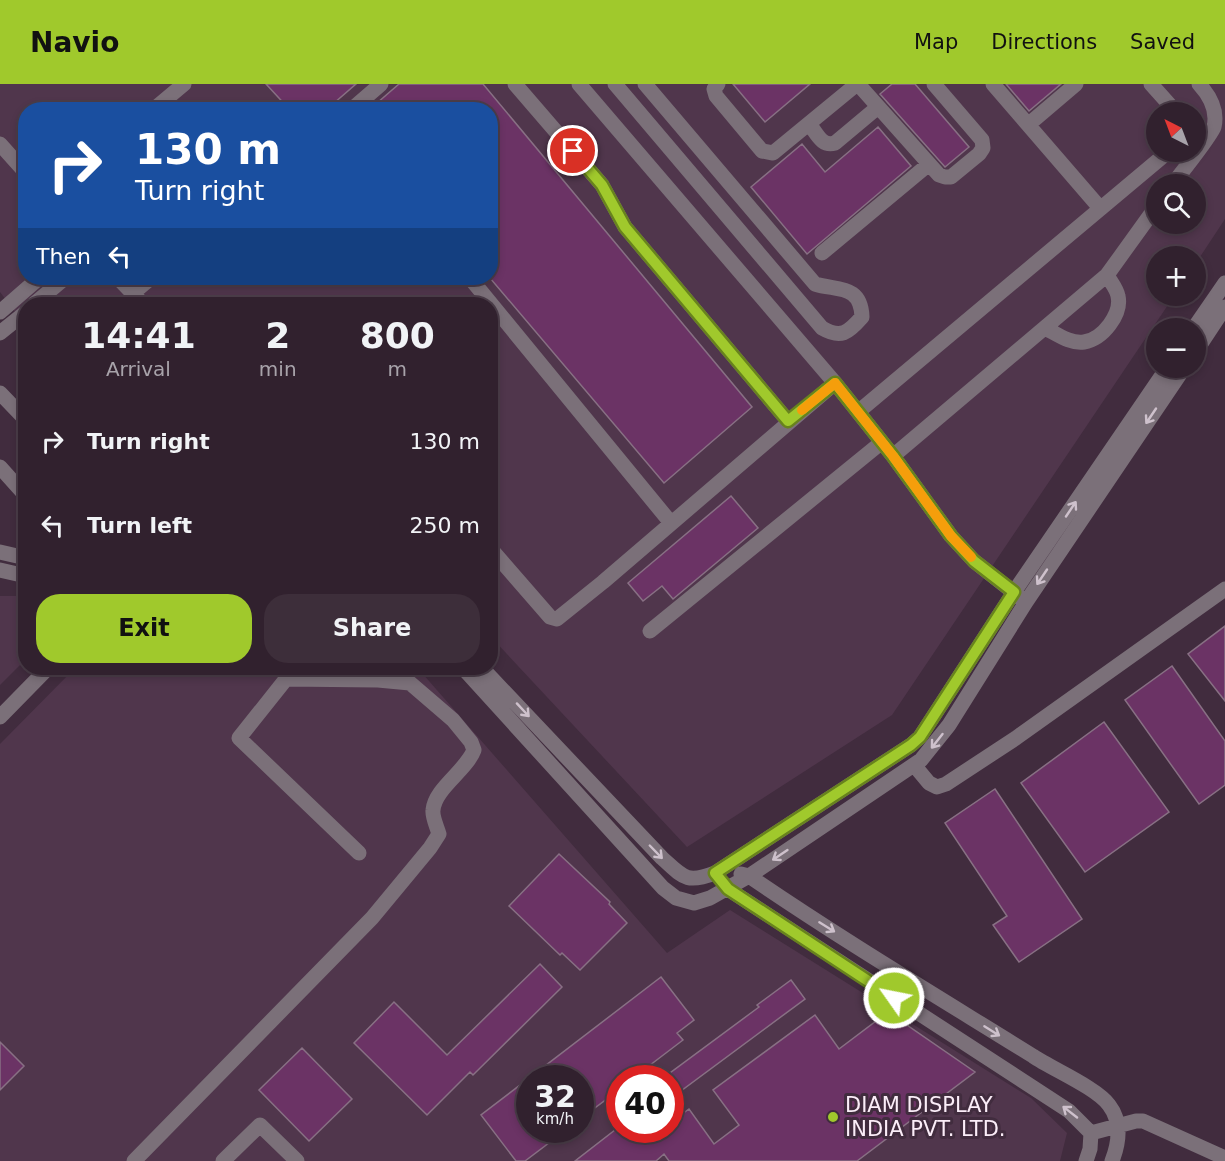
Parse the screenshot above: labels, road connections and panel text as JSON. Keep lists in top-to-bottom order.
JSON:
{
  "places": ["DIAM DISPLAY INDIA PVT. LTD."],
  "north": "top left",
  "page": {
    "header": "Navio",
    "nav": ["Map", "Directions", "Saved"],
    "map_buttons": ["+", "−"],
    "turn": ["130 m", "Turn right"],
    "then": "Then",
    "eta": [
      "14:41",
      "Arrival",
      "2",
      "min",
      "800",
      "m"
    ],
    "list": [
      {
        "name": "Turn right",
        "value": "130 m"
      },
      {
        "name": "Turn left",
        "value": "250 m"
      }
    ],
    "buttons": ["Exit", "Share"],
    "speed": "32 km/h",
    "limit": "40"
  }
}
